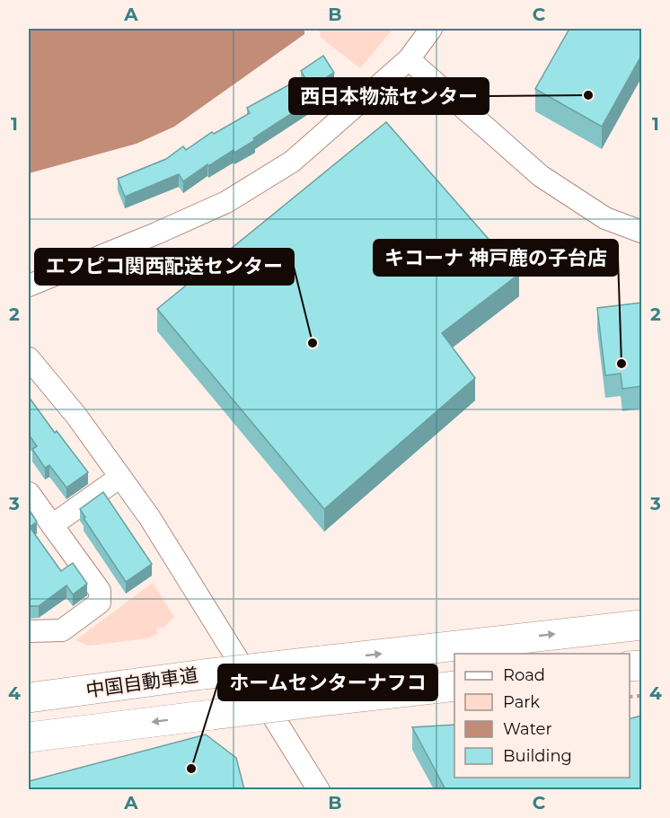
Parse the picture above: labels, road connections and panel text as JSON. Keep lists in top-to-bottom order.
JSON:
{
  "streets": {
    "highway": ["中国自動車道"]
  },
  "places": [
    "西日本物流センター",
    "エフピコ関西配送センター",
    "キコーナ 神戸鹿の子台店",
    "ホームセンターナフコ"
  ],
  "legend": [
    "Road",
    "Park",
    "Water",
    "Building"
  ],
  "grid": {
    "columns": ["A", "B", "C"],
    "rows": [
      "1",
      "2",
      "3",
      "4"
    ]
  }
}
